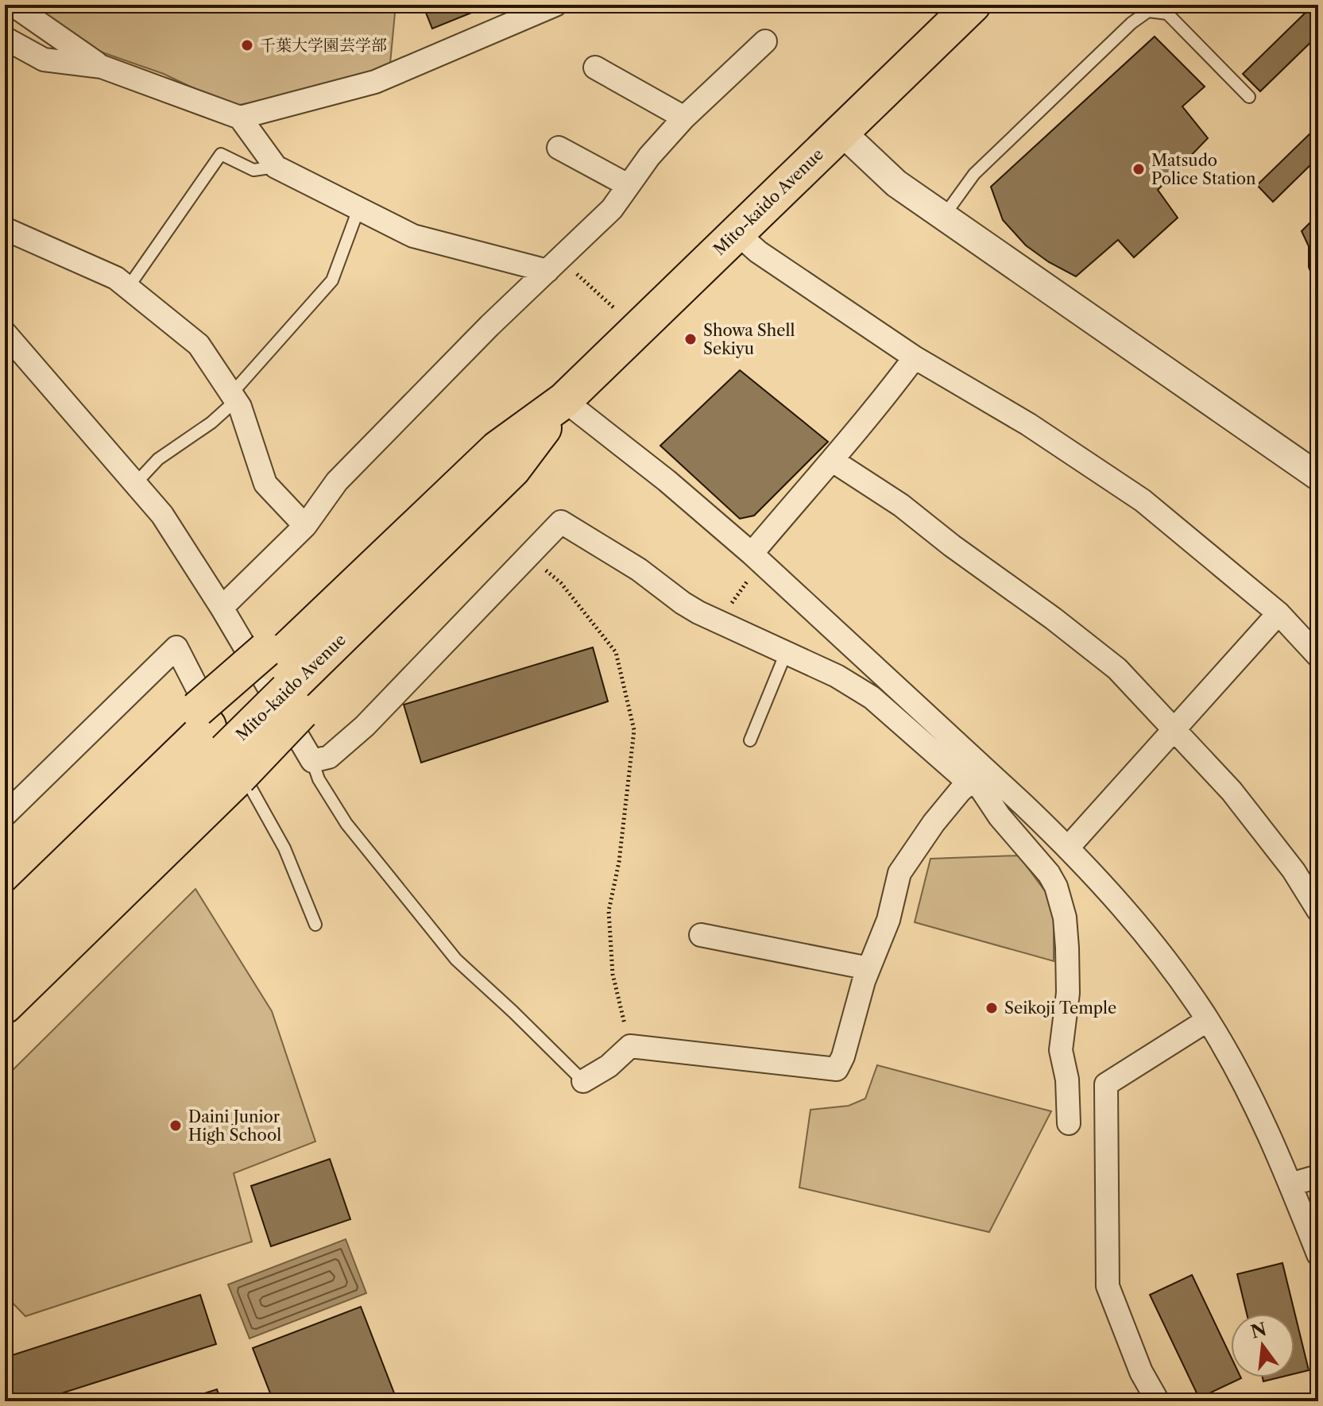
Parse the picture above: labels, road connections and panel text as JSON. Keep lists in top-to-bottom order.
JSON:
{
  "streets": {
    "highway": ["Mito-kaido Avenue"]
  },
  "places": [
    "千葉大学園芸学部",
    "Matsudo Police Station",
    "Showa Shell Sekiyu",
    "Seikoji Temple",
    "Daini Junior High School"
  ],
  "north": "top"
}
